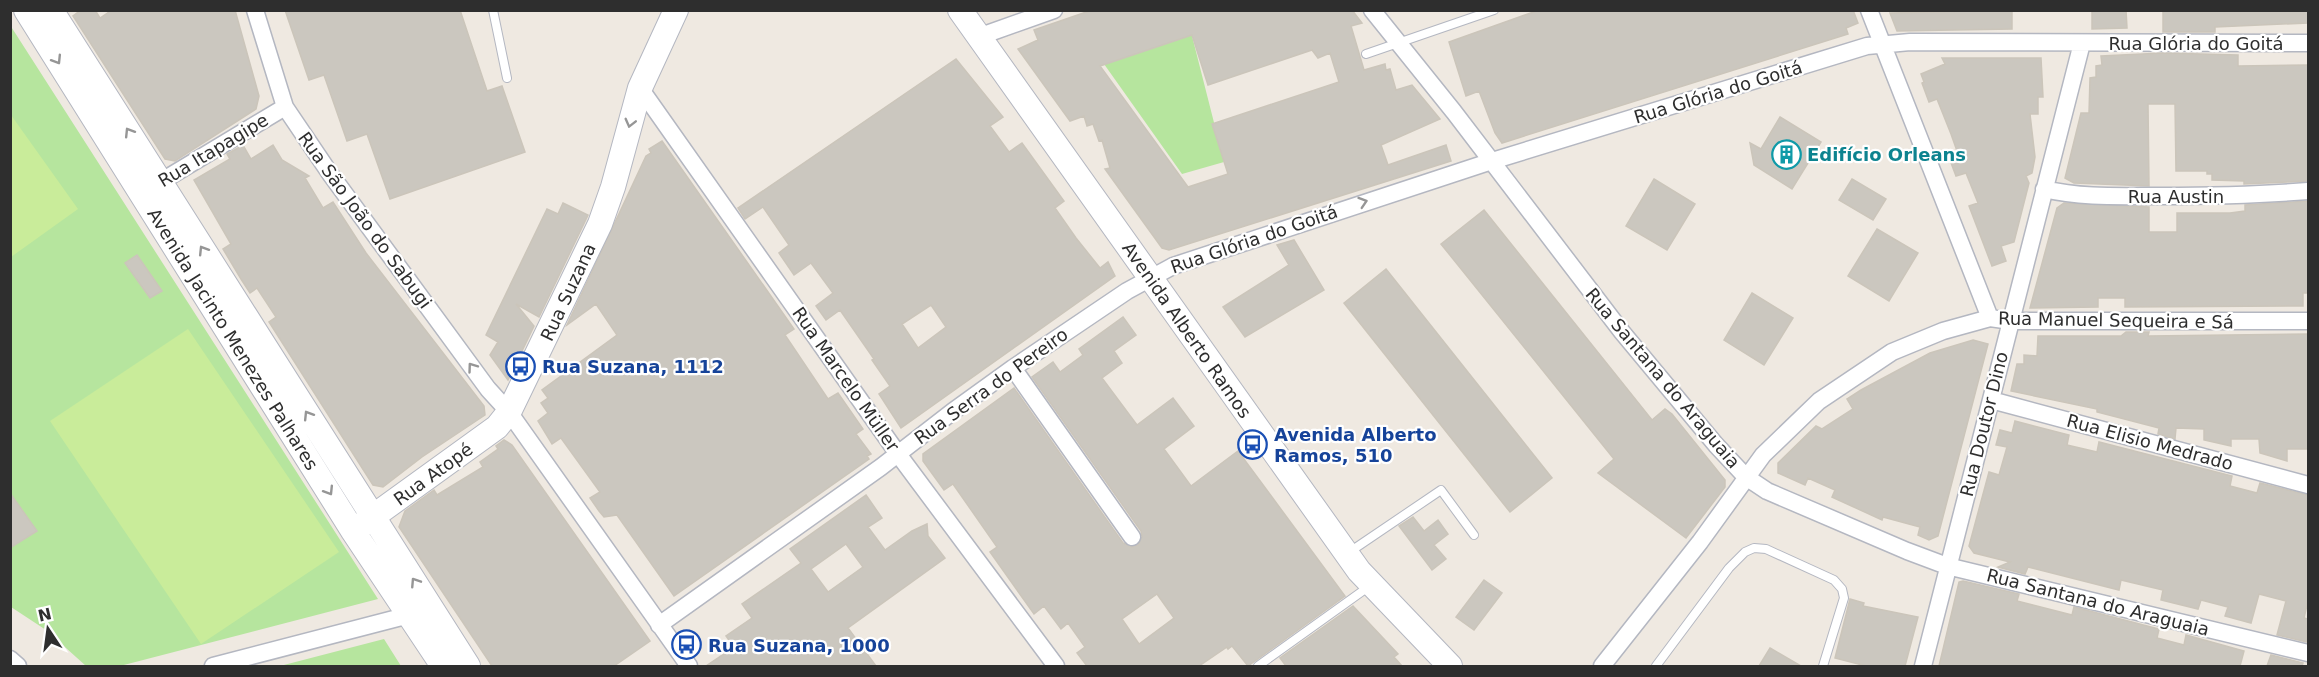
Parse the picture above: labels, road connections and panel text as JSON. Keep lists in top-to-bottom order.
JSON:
{
  "streets": {
    "main road": [
      "Rua Suzana",
      "Avenida Alberto Ramos",
      "Avenida Jacinto Menezes Palhares",
      "Rua Atopé"
    ],
    "street": [
      "Rua Glória do Goitá",
      "Rua Itapagipe",
      "Rua Austin",
      "Rua São João do Sabugi",
      "Rua Manuel Sequeira e Sá",
      "Rua Santana do Araguaia",
      "Rua Marcelo Müller",
      "Rua Serra do Pereiro",
      "Rua Doutor Dino",
      "Rua Elisio Medrado"
    ]
  },
  "crossings": [
    ["Rua Glória do Goitá", "Avenida Alberto Ramos"],
    ["Rua Glória do Goitá", "Rua Santana do Araguaia"],
    ["Rua Glória do Goitá", "Rua Serra do Pereiro"],
    ["Rua Glória do Goitá", "Rua Doutor Dino"],
    ["Rua Itapagipe", "Rua São João do Sabugi"],
    ["Rua Itapagipe", "Avenida Jacinto Menezes Palhares"],
    ["Rua Austin", "Rua Doutor Dino"],
    ["Rua São João do Sabugi", "Rua Suzana"],
    ["Rua São João do Sabugi", "Rua Atopé"],
    ["Rua Suzana", "Rua Marcelo Müller"],
    ["Rua Suzana", "Rua Atopé"],
    ["Rua Manuel Sequeira e Sá", "Rua Santana do Araguaia"],
    ["Rua Manuel Sequeira e Sá", "Rua Doutor Dino"],
    ["Avenida Alberto Ramos", "Rua Serra do Pereiro"],
    ["Avenida Jacinto Menezes Palhares", "Rua Atopé"],
    ["Rua Santana do Araguaia", "Rua Doutor Dino"],
    ["Rua Marcelo Müller", "Rua Serra do Pereiro"],
    ["Rua Doutor Dino", "Rua Elisio Medrado"]
  ],
  "one_way": ["Rua São João do Sabugi", "Rua Suzana"],
  "places": {
    "building": ["Edifício Orleans"],
    "bus stop": ["Rua Suzana, 1112", "Avenida Alberto Ramos, 510", "Rua Suzana, 1000"]
  },
  "north": "top"
}
